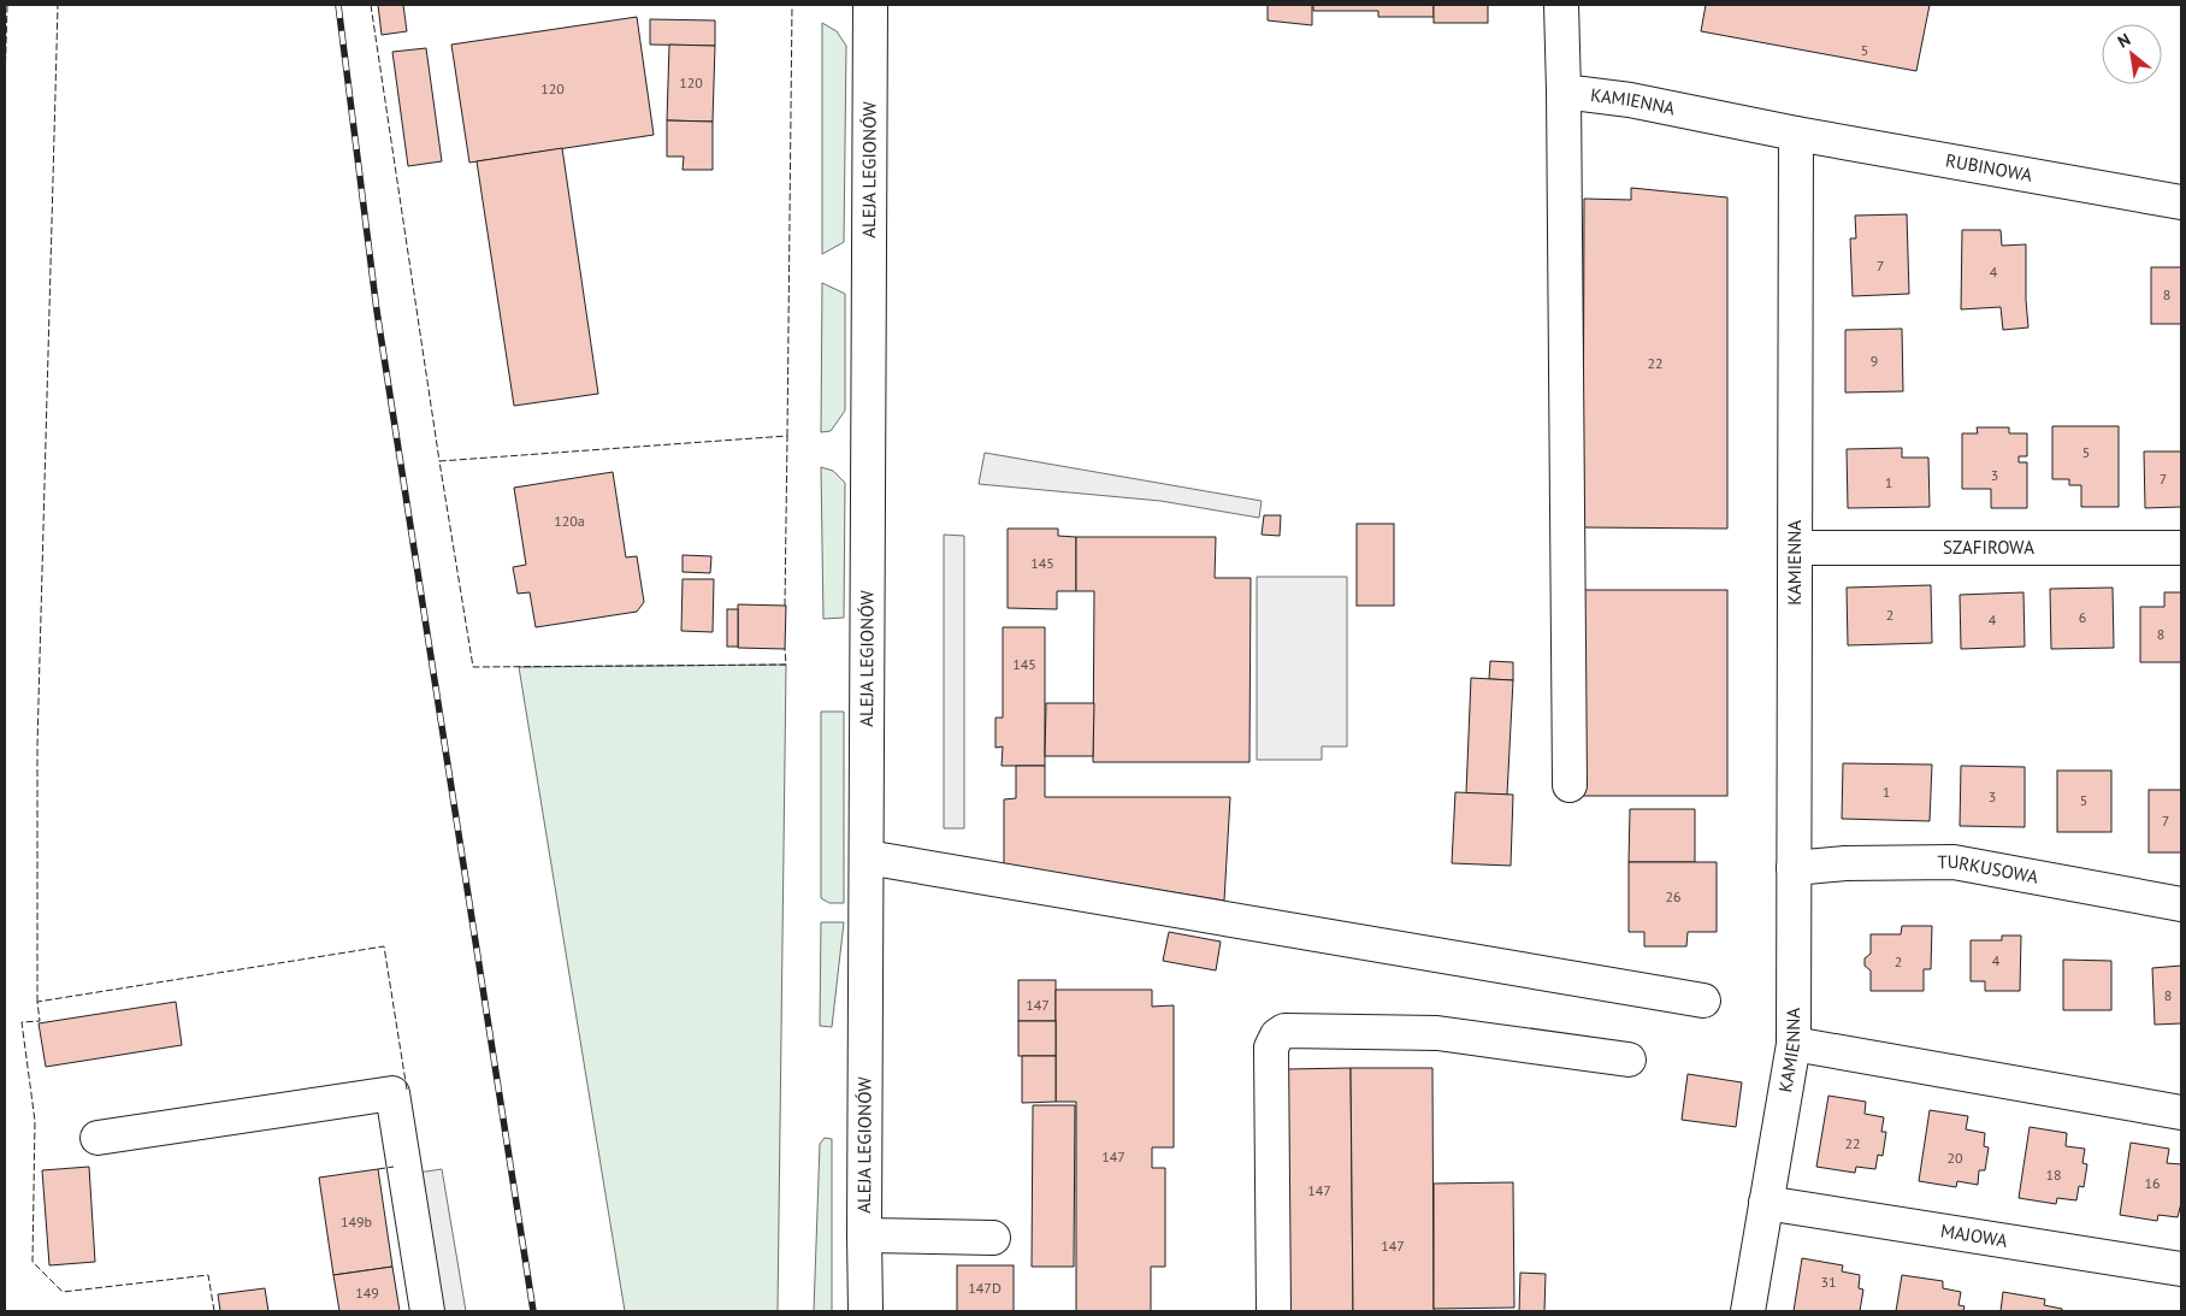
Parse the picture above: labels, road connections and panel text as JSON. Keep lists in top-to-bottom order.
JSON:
{
  "streets": {
    "street": [
      "KAMIENNA",
      "RUBINOWA",
      "ALEJA LEGIONÓW",
      "SZAFIROWA",
      "TURKUSOWA",
      "MAJOWA"
    ]
  },
  "crossings": [
    ["KAMIENNA", "RUBINOWA"],
    ["KAMIENNA", "SZAFIROWA"],
    ["KAMIENNA", "TURKUSOWA"],
    ["KAMIENNA", "MAJOWA"]
  ],
  "house_numbers": [
    "5",
    "120",
    "120",
    "7",
    "4",
    "8",
    "9",
    "22",
    "5",
    "3",
    "7",
    "1",
    "120a",
    "145",
    "2",
    "6",
    "4",
    "8",
    "145",
    "1",
    "3",
    "5",
    "7",
    "26",
    "4",
    "2",
    "8",
    "147",
    "22",
    "147",
    "20",
    "18",
    "16",
    "147",
    "149b",
    "147",
    "31",
    "147D",
    "149"
  ],
  "north": "top left"
}
